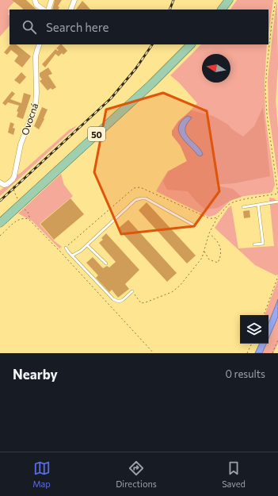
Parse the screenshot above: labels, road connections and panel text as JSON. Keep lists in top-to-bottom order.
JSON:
{
  "streets": {
    "main road": ["50"],
    "street": ["Ovocná"]
  },
  "north": "left",
  "page": {
    "search": "Search here",
    "heading": ["Nearby", "0 results"],
    "nav": ["Map", "Directions", "Saved"]
  }
}
